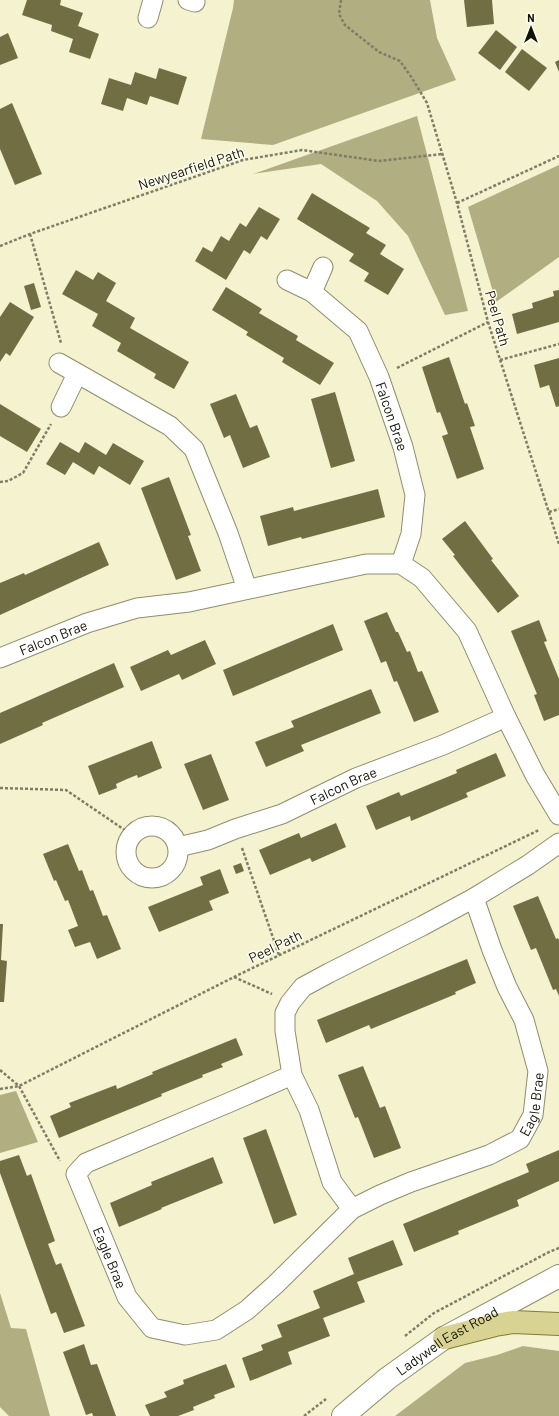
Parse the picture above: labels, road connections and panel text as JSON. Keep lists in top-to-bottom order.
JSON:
{
  "streets": {
    "street": ["Falcon Brae", "Eagle Brae", "Ladywell East Road"],
    "path": ["Newyearfield Path", "Peel Path"]
  },
  "crossings": [
    ["Newyearfield Path", "Peel Path"]
  ],
  "north": "top"
}
